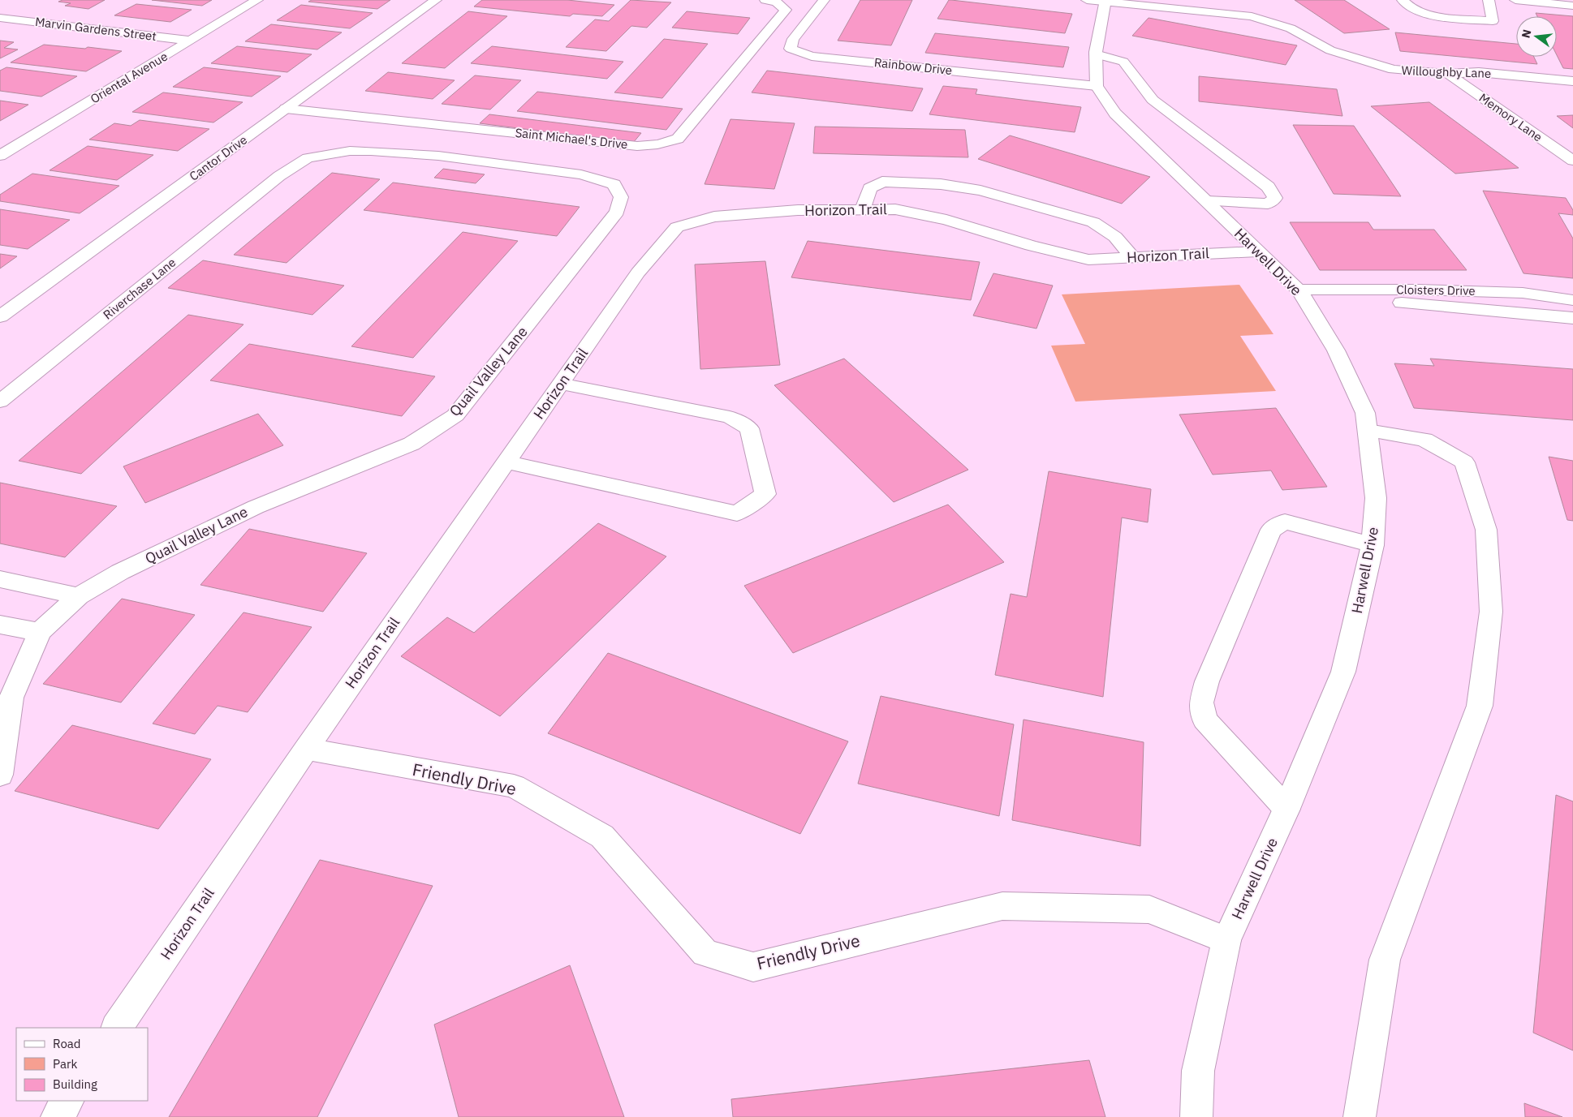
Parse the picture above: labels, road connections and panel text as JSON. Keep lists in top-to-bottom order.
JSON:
{
  "streets": {
    "street": [
      "Marvin Gardens Street",
      "Rainbow Drive",
      "Willoughby Lane",
      "Oriental Avenue",
      "Memory Lane",
      "Saint Michael's Drive",
      "Cantor Drive",
      "Horizon Trail",
      "Harwell Drive",
      "Riverchase Lane",
      "Cloisters Drive",
      "Quail Valley Lane",
      "Friendly Drive"
    ]
  },
  "crossings": [
    ["Marvin Gardens Street", "Oriental Avenue"],
    ["Rainbow Drive", "Harwell Drive"],
    ["Willoughby Lane", "Memory Lane"],
    ["Saint Michael's Drive", "Cantor Drive"],
    ["Horizon Trail", "Harwell Drive"],
    ["Horizon Trail", "Friendly Drive"],
    ["Harwell Drive", "Cloisters Drive"],
    ["Harwell Drive", "Friendly Drive"],
    ["Riverchase Lane", "Quail Valley Lane"]
  ],
  "legend": ["Road", "Park", "Building"],
  "north": "left"
}
